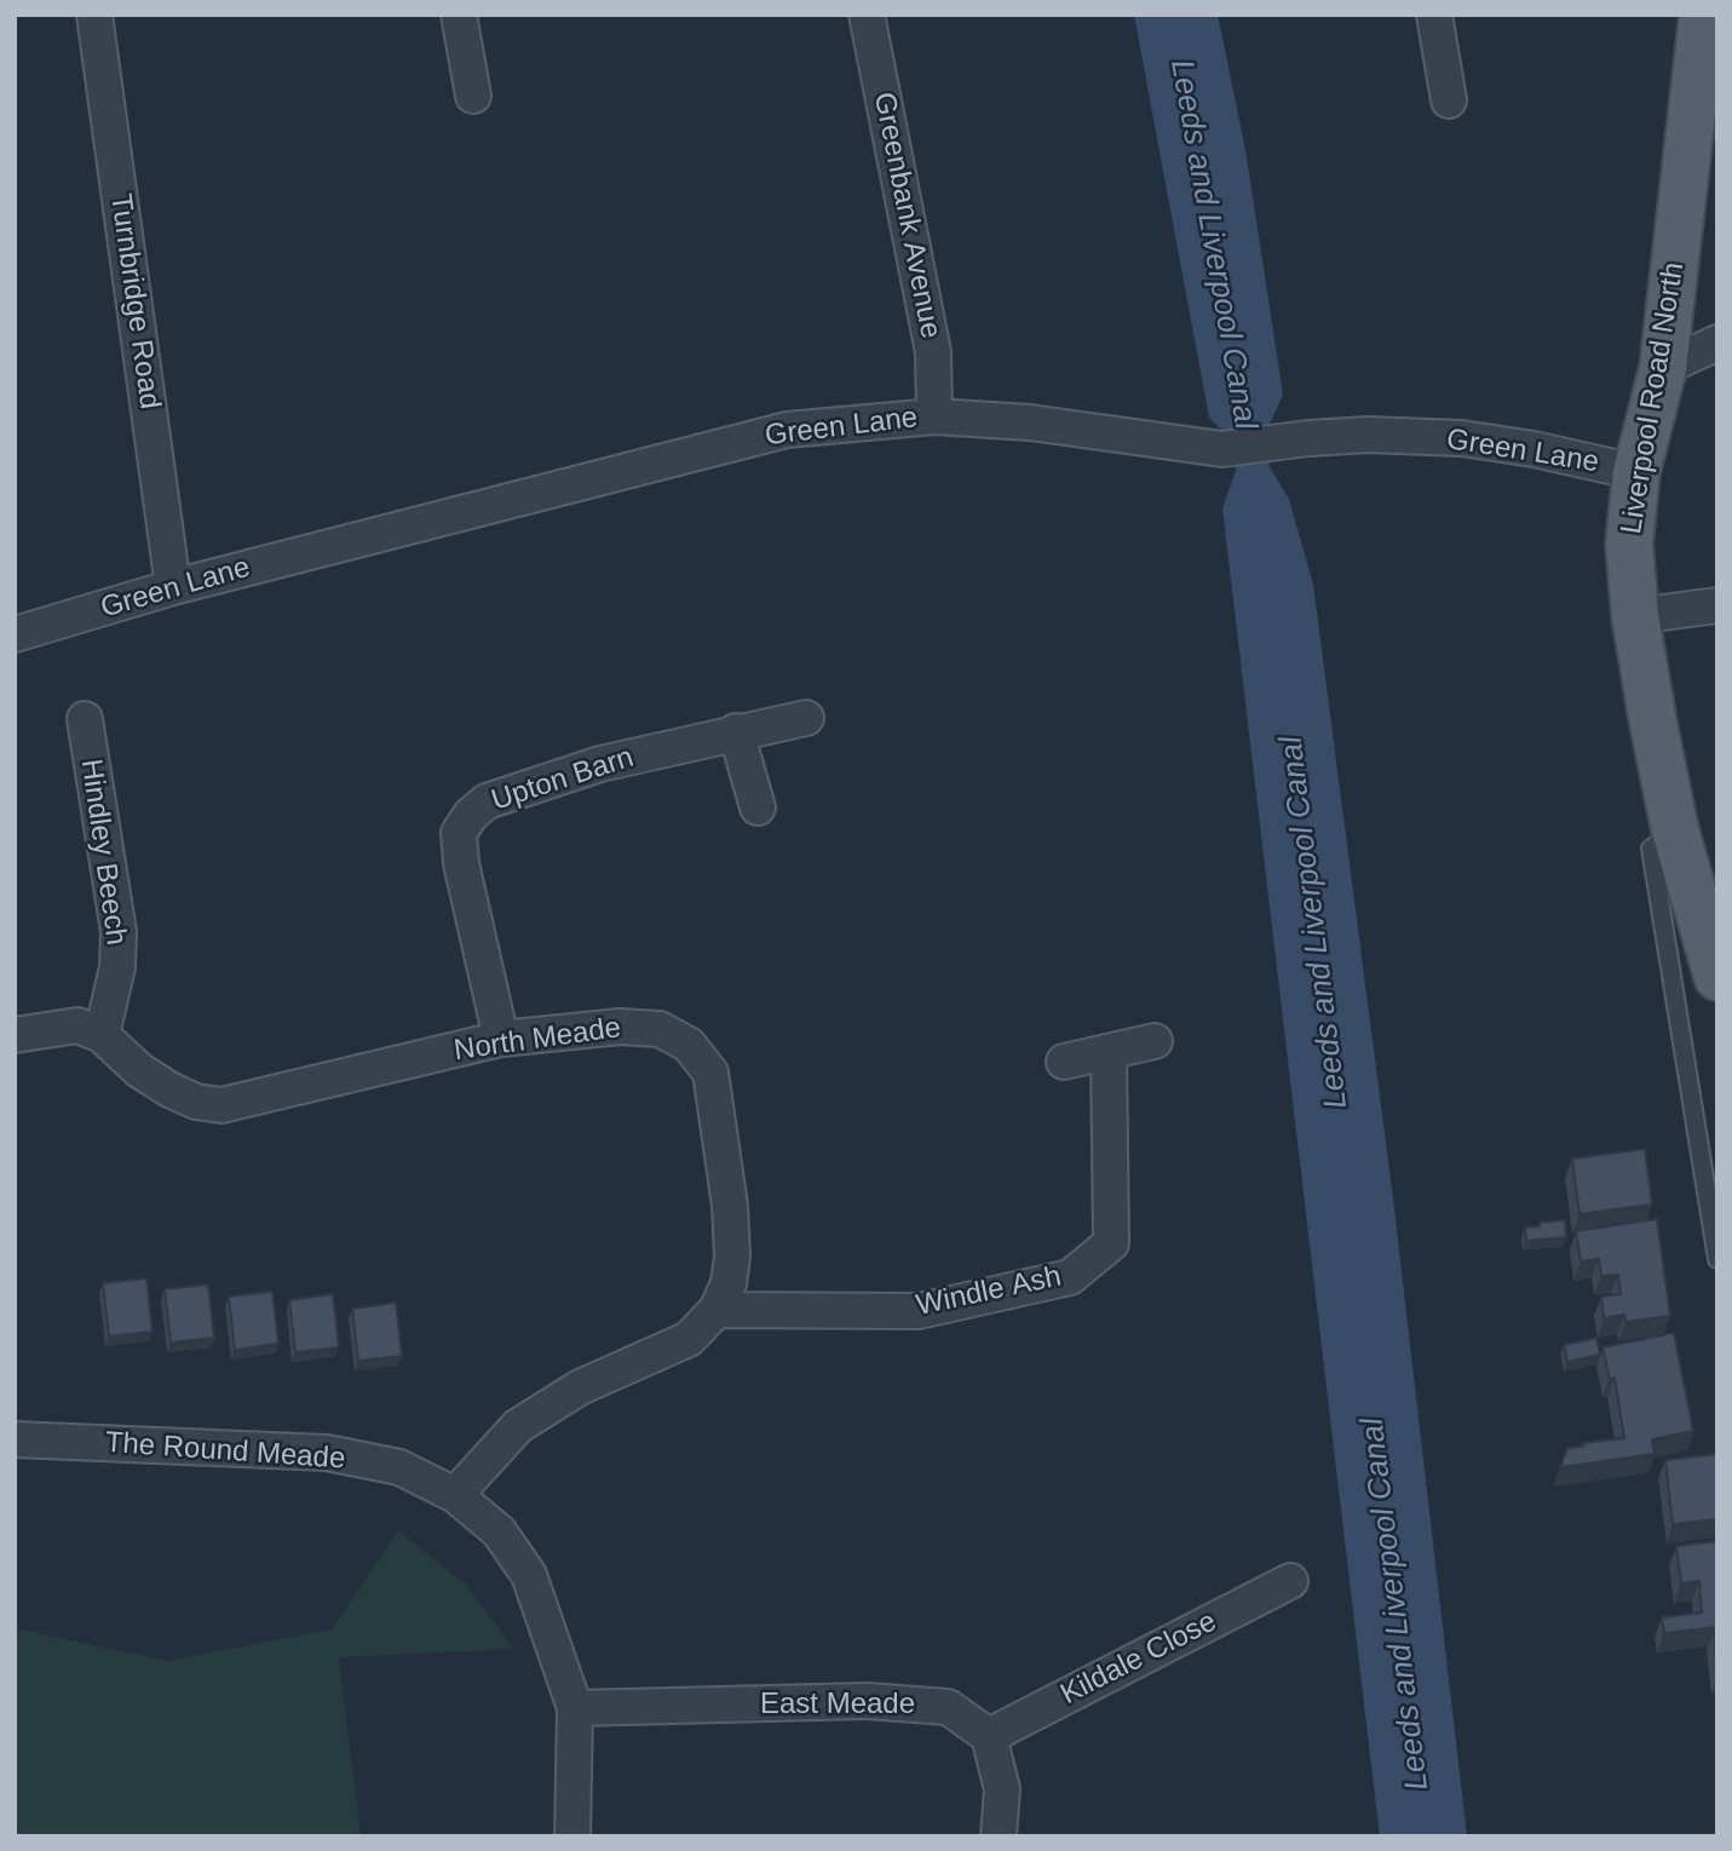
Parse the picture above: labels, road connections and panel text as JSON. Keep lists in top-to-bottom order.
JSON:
{
  "streets": {
    "main road": ["Liverpool Road North"],
    "street": [
      "Greenbank Avenue",
      "Turnbridge Road",
      "Green Lane",
      "Upton Barn",
      "Hindley Beech",
      "North Meade",
      "Windle Ash",
      "The Round Meade",
      "Kildale Close",
      "East Meade"
    ]
  },
  "crossings": [
    ["Greenbank Avenue", "Green Lane"],
    ["Turnbridge Road", "Green Lane"],
    ["Liverpool Road North", "Green Lane"],
    ["Upton Barn", "North Meade"],
    ["Hindley Beech", "North Meade"],
    ["North Meade", "Windle Ash"],
    ["North Meade", "The Round Meade"],
    ["The Round Meade", "East Meade"],
    ["Kildale Close", "East Meade"]
  ],
  "water": ["Leeds and Liverpool Canal"]
}
